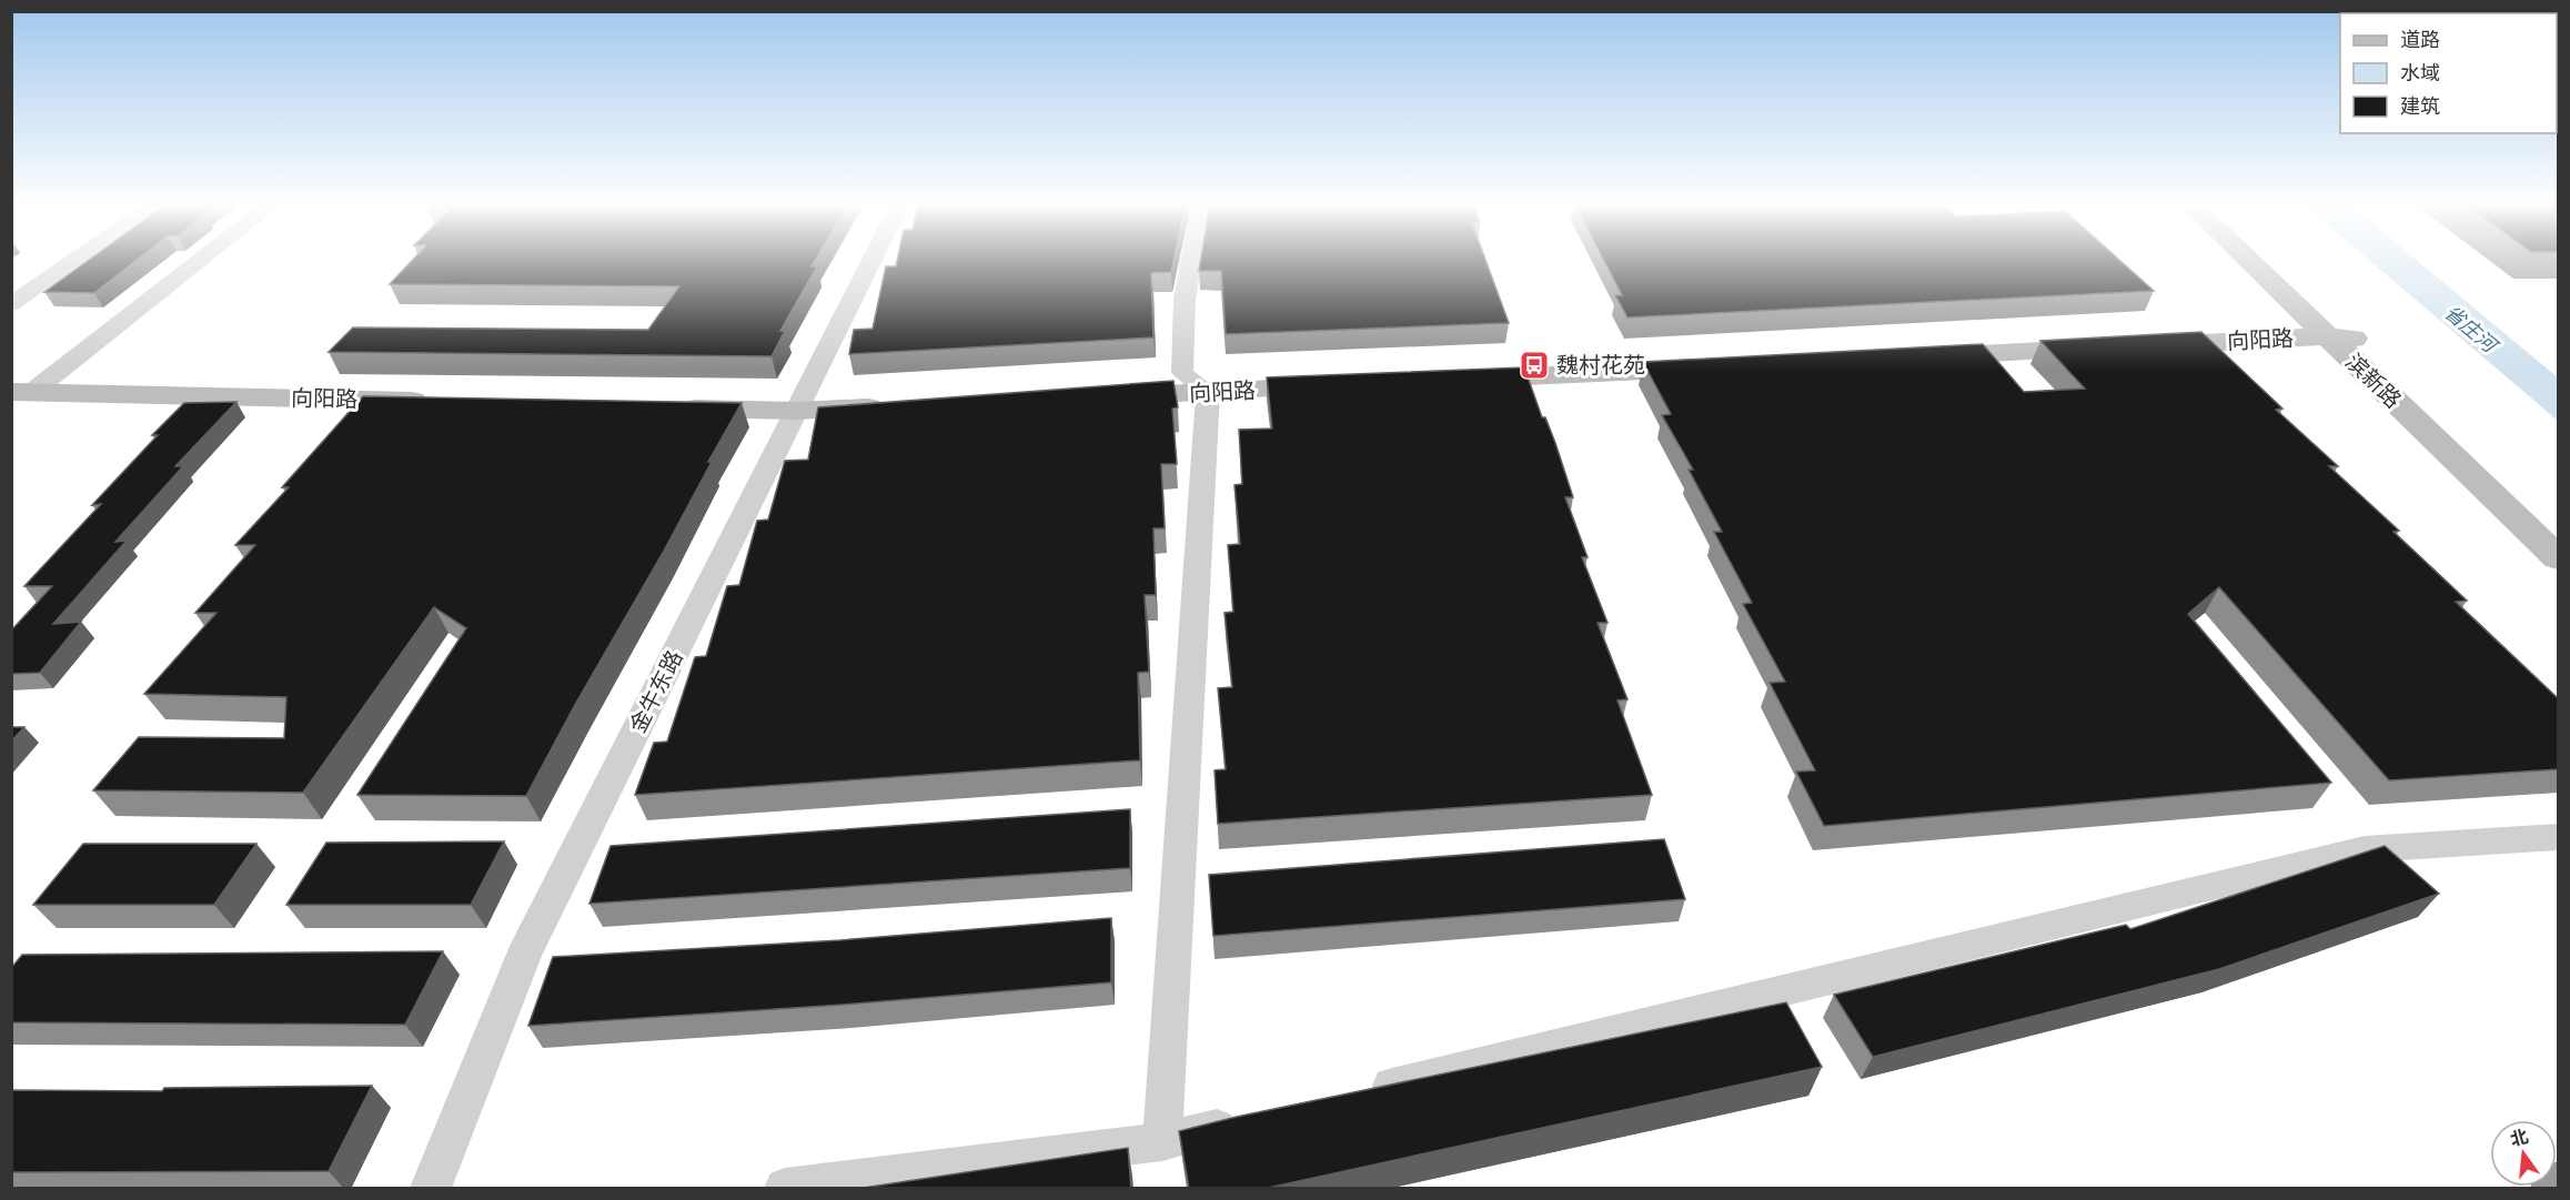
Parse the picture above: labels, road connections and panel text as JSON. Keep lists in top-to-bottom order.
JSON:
{
  "streets": {
    "street": ["向阳路", "滨新路", "金牛东路"]
  },
  "crossings": [
    ["向阳路", "滨新路"]
  ],
  "water": ["省庄河"],
  "places": {
    "bus stop": ["魏村花苑"]
  },
  "legend": ["道路", "水域", "建筑"],
  "north": "top"
}
